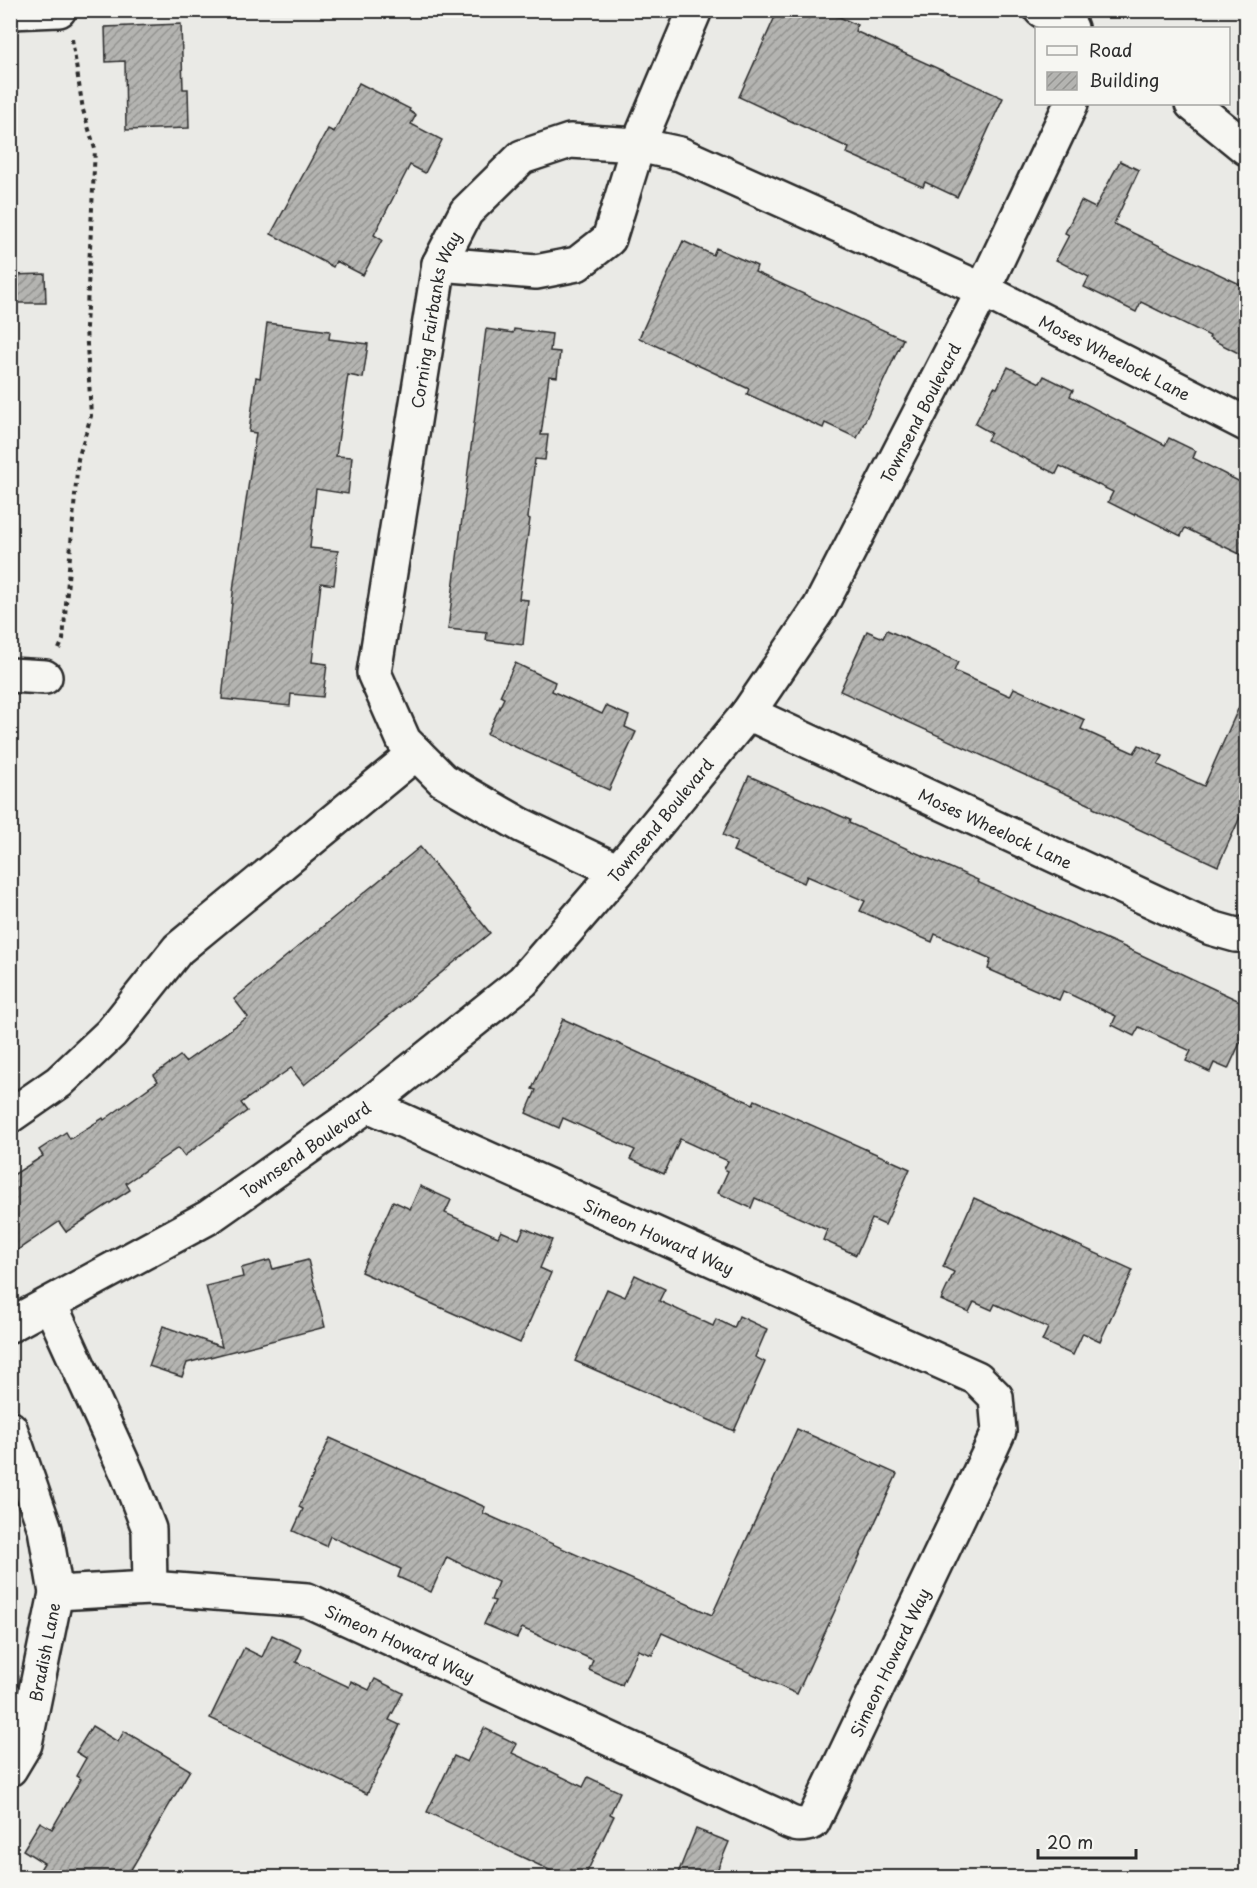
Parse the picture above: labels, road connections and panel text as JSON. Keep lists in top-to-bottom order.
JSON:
{
  "streets": {
    "street": [
      "Corning Fairbanks Way",
      "Moses Wheelock Lane",
      "Townsend Boulevard",
      "Simeon Howard Way",
      "Bradish Lane"
    ]
  },
  "crossings": [
    ["Corning Fairbanks Way", "Moses Wheelock Lane"],
    ["Corning Fairbanks Way", "Townsend Boulevard"],
    ["Moses Wheelock Lane", "Townsend Boulevard"],
    ["Townsend Boulevard", "Simeon Howard Way"],
    ["Simeon Howard Way", "Bradish Lane"]
  ],
  "legend": ["Road", "Building"],
  "scale_bar": "20 m"
}
